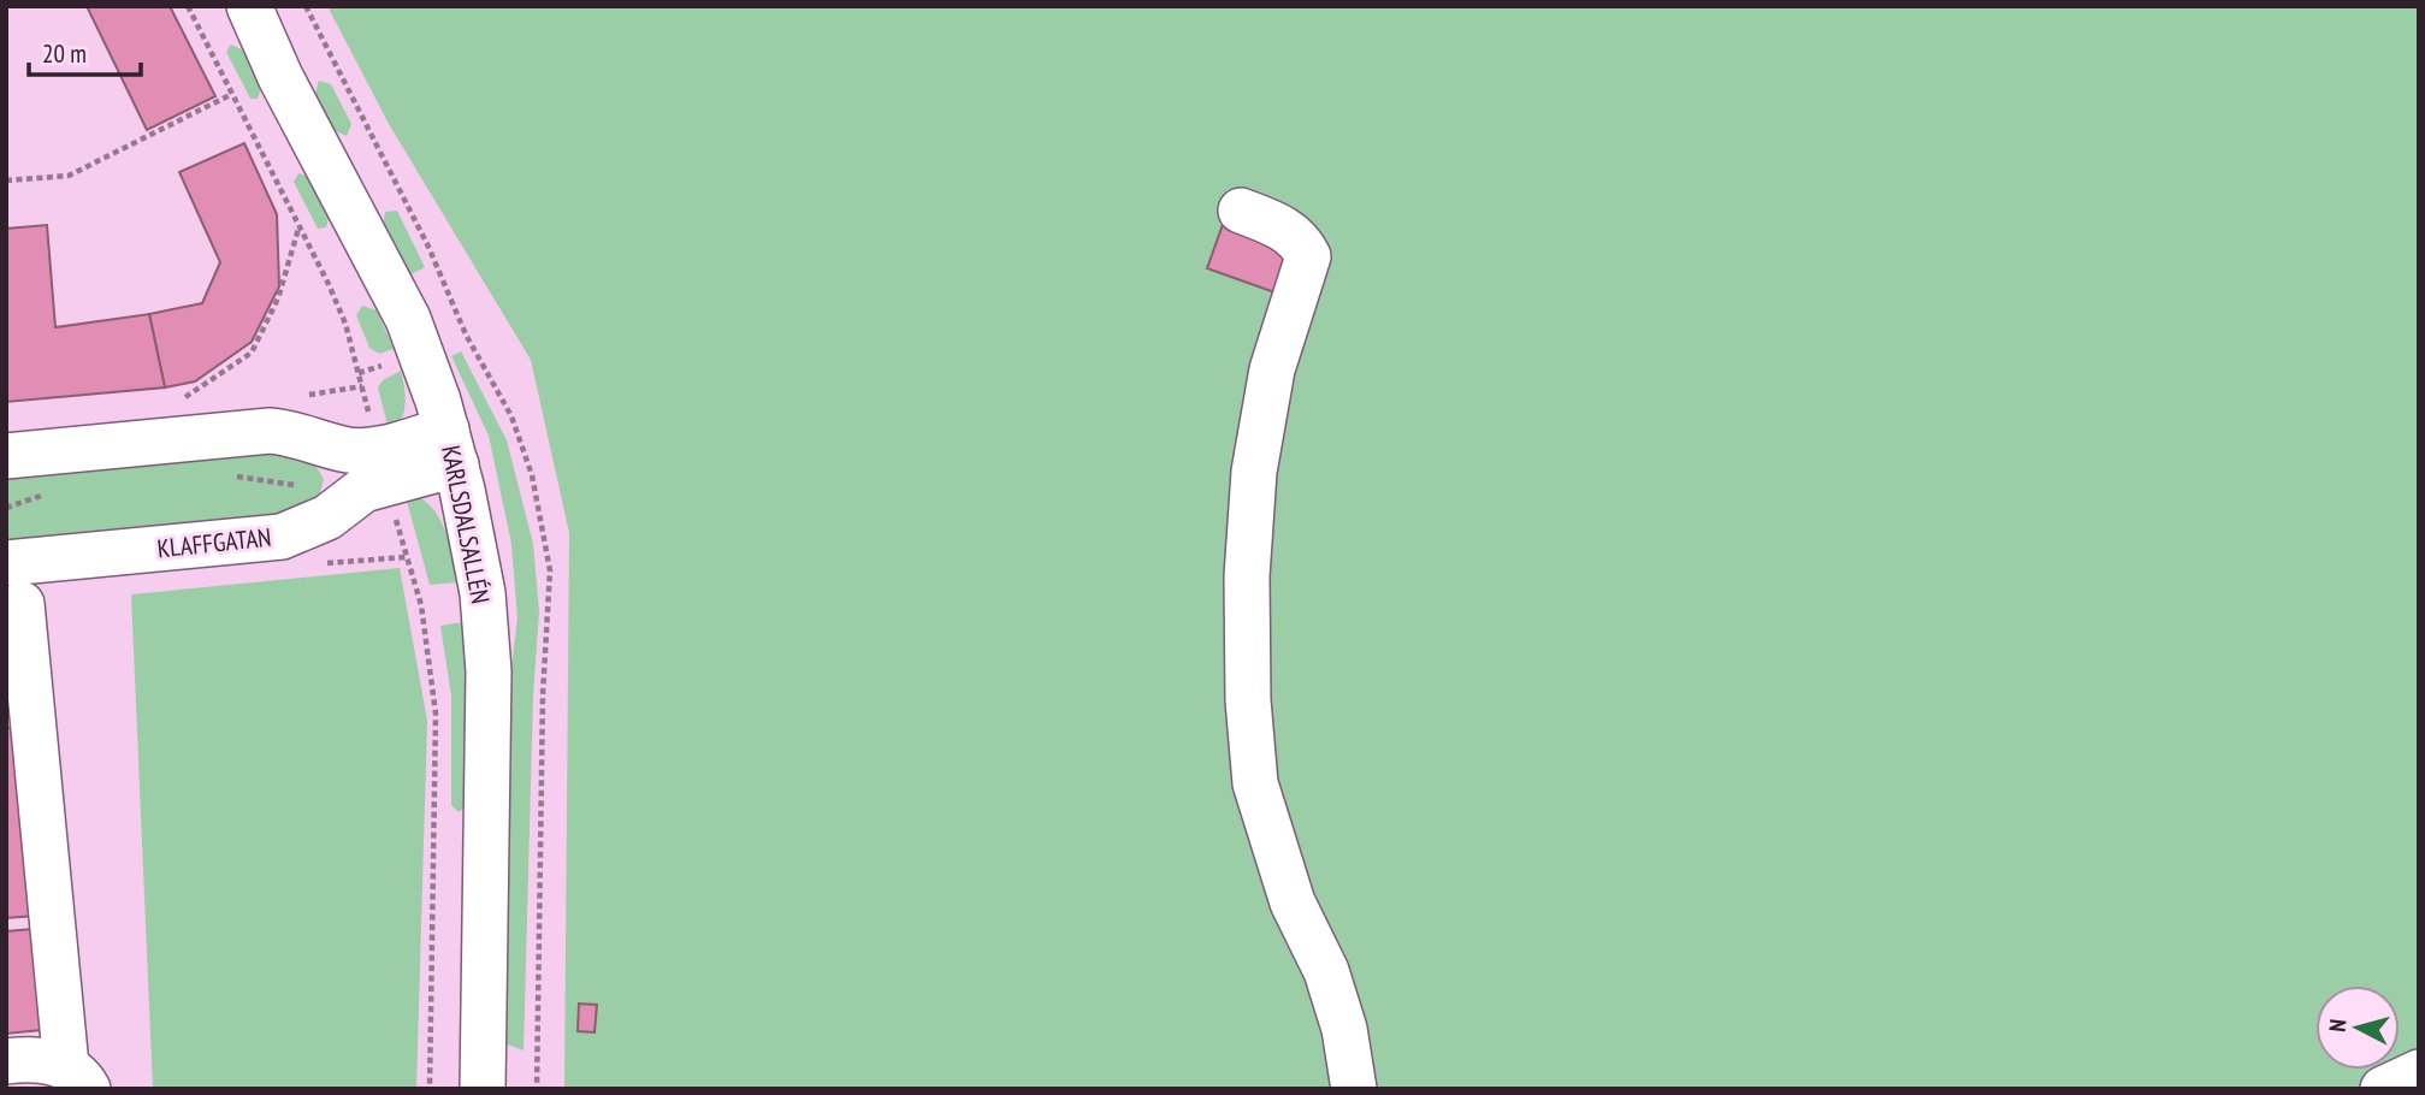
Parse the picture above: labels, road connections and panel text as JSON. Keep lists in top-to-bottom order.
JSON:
{
  "streets": {
    "street": ["KARLSDALSALLÉN", "KLAFFGATAN"]
  },
  "crossings": [
    ["KARLSDALSALLÉN", "KLAFFGATAN"]
  ],
  "scale_bar": "20 m",
  "north": "left"
}
